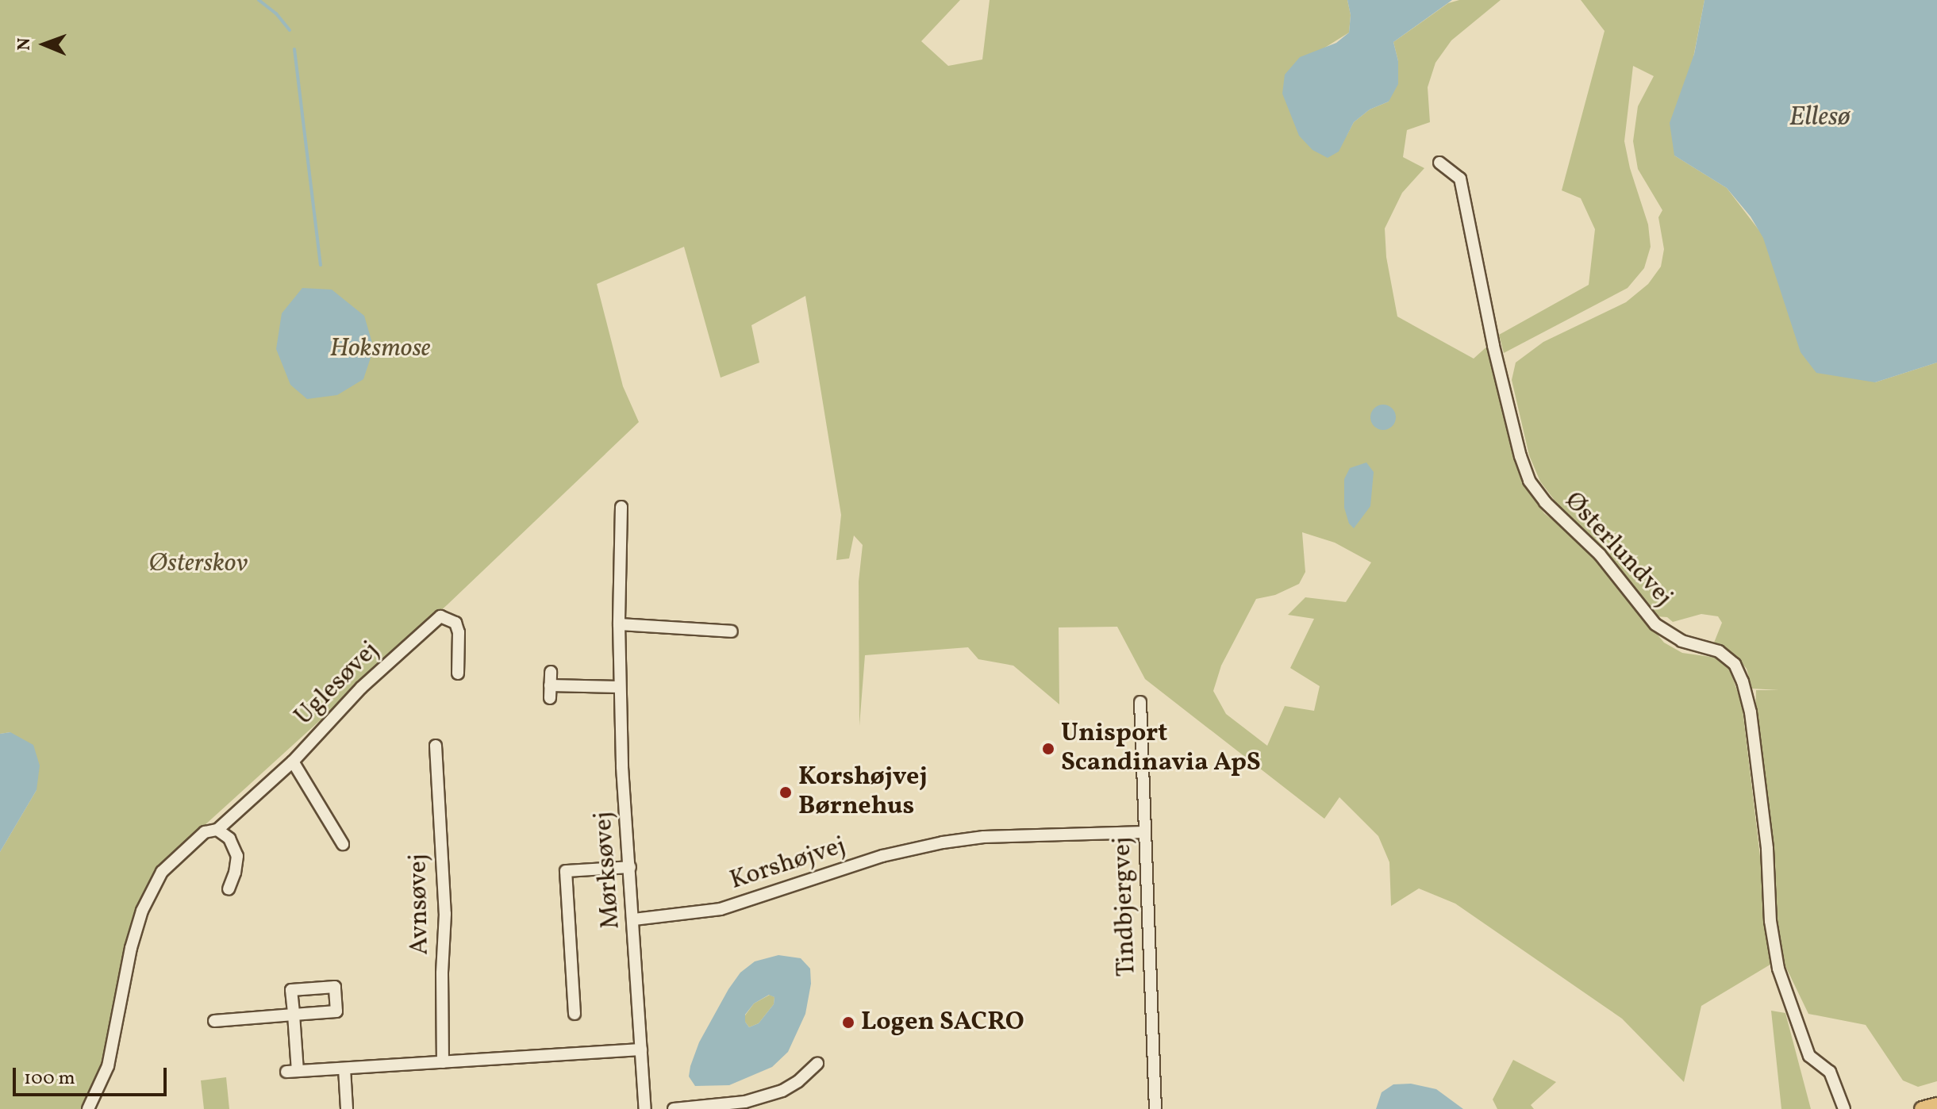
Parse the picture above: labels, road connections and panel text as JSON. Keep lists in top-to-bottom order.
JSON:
{
  "streets": {
    "street": [
      "Østerlundvej",
      "Uglesøvej",
      "Korshøjvej",
      "Mørksøvej",
      "Avnsøvej",
      "Tindbjergvej"
    ]
  },
  "crossings": [
    ["Korshøjvej", "Mørksøvej"],
    ["Korshøjvej", "Tindbjergvej"]
  ],
  "water": ["Ellesø"],
  "parks": ["Hoksmose", "Østerskov"],
  "places": ["Unisport Scandinavia ApS", "Korshøjvej Børnehus", "Logen SACRO"],
  "scale_bar": "100 m",
  "north": "left"
}
